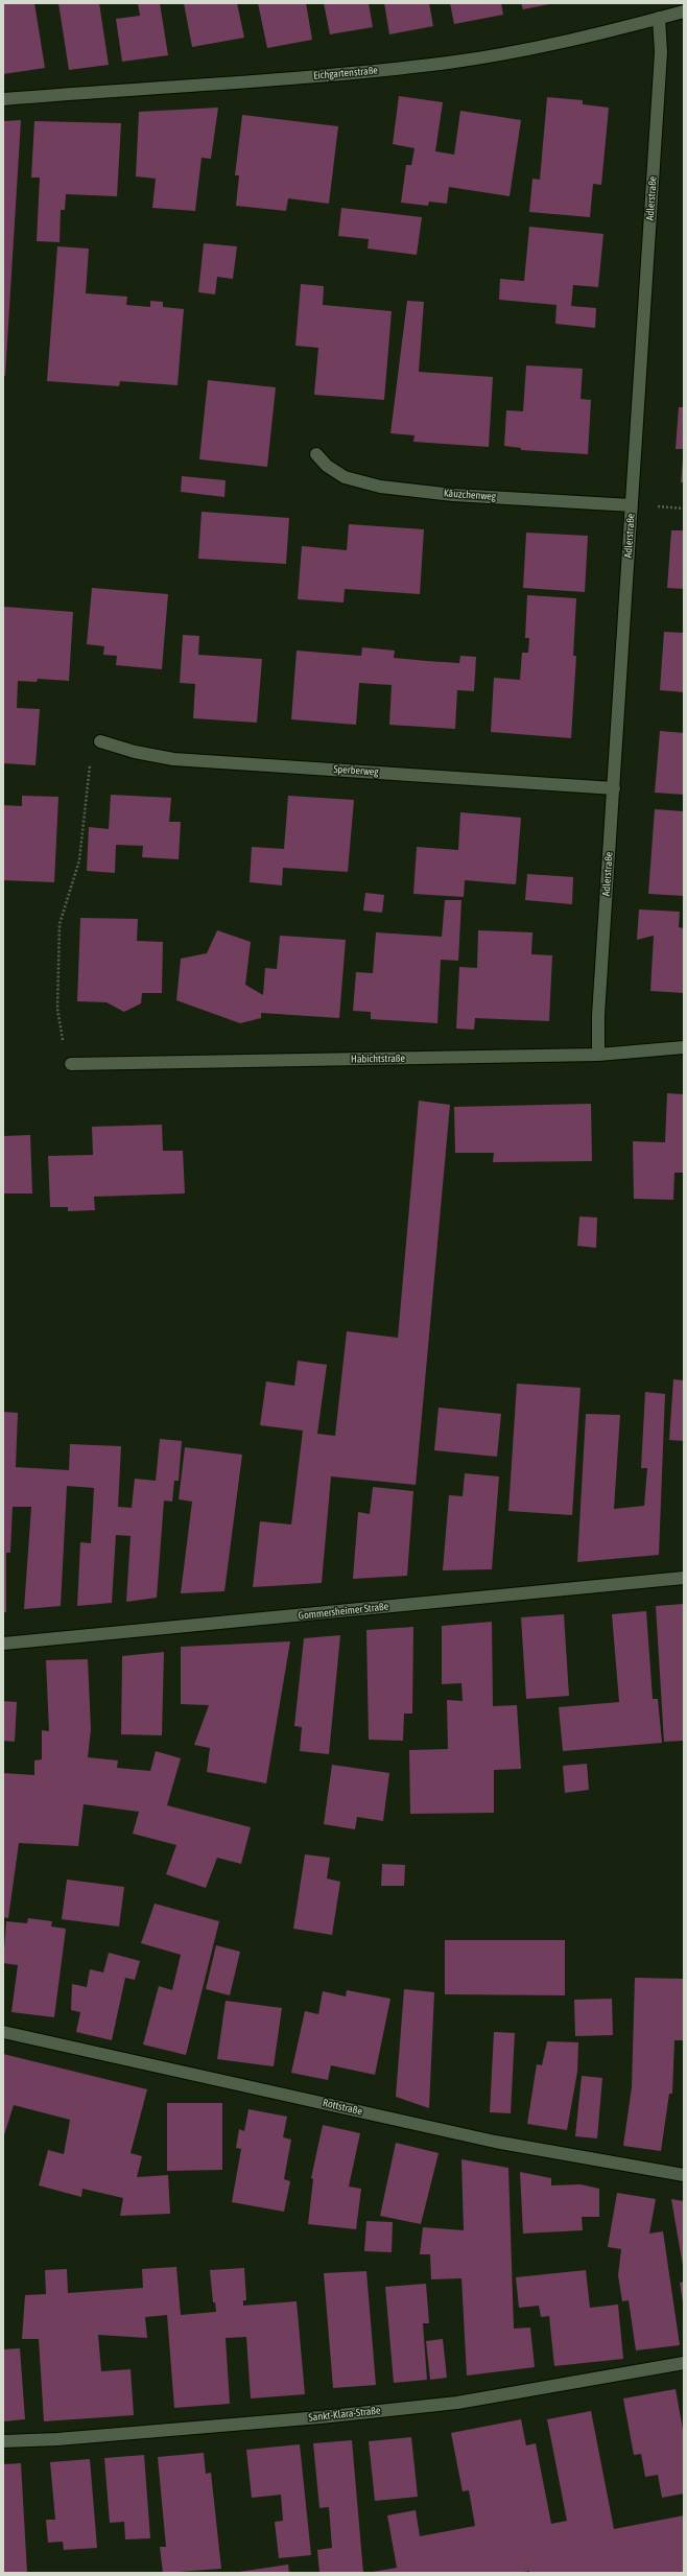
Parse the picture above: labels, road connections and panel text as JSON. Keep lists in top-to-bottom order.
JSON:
{
  "streets": {
    "street": [
      "Eichgartenstraße",
      "Adlerstraße",
      "Käuzchenweg",
      "Sperberweg",
      "Habichtstraße",
      "Gommersheimer Straße",
      "Rottstraße",
      "Sankt-Klara-Straße"
    ]
  },
  "crossings": [
    ["Eichgartenstraße", "Adlerstraße"],
    ["Adlerstraße", "Käuzchenweg"],
    ["Adlerstraße", "Sperberweg"],
    ["Adlerstraße", "Habichtstraße"]
  ]
}
